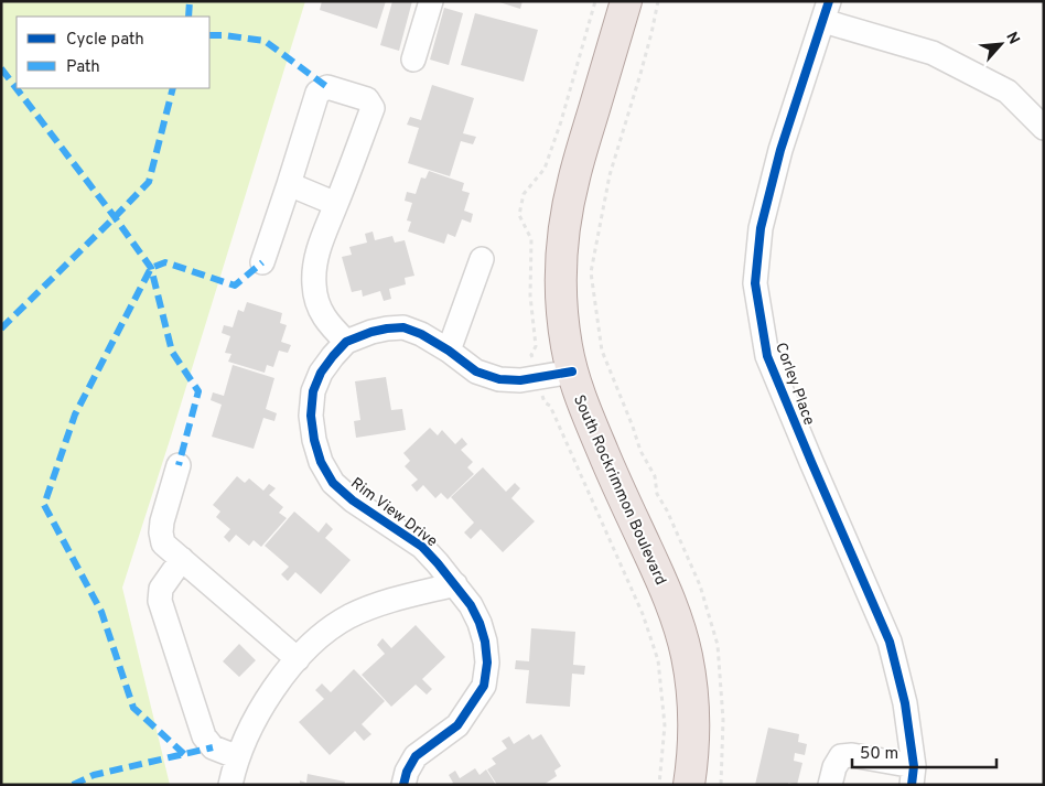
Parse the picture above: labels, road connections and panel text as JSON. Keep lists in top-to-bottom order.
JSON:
{
  "streets": {
    "main road": ["South Rockrimmon Boulevard"],
    "street": ["Corley Place", "Rim View Drive"]
  },
  "crossings": [
    ["South Rockrimmon Boulevard", "Rim View Drive"]
  ],
  "legend": ["Cycle path", "Path"],
  "scale_bar": "50 m",
  "north": "top right"
}
